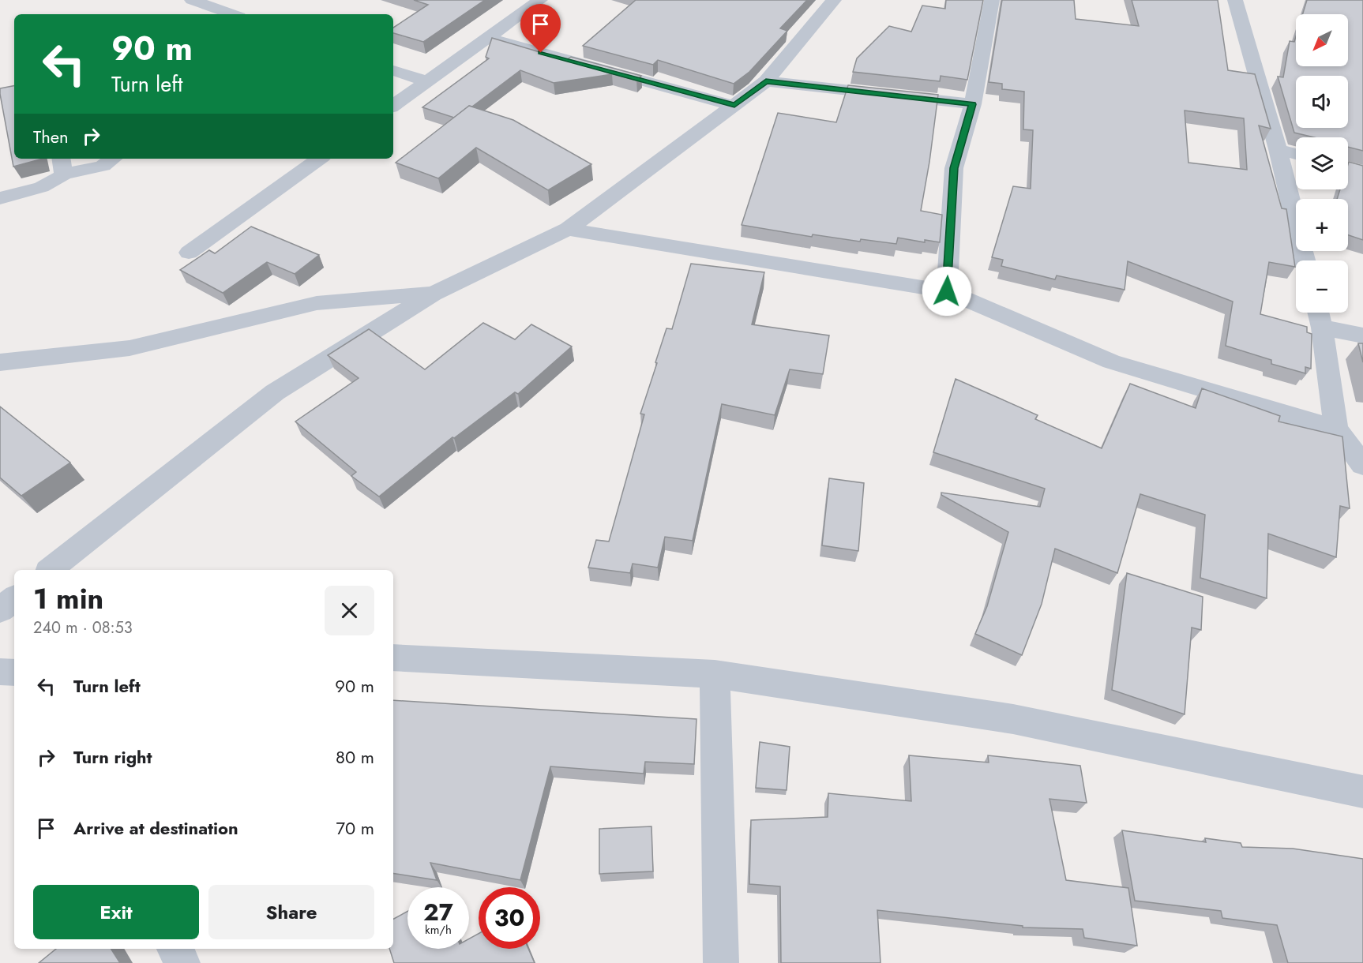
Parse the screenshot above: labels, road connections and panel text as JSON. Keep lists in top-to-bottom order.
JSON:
{
  "north": "bottom left",
  "page": {
    "map_buttons": ["+", "−"],
    "turn": ["90 m", "Turn left"],
    "then": "Then",
    "heading": ["1 min", "240 m · 08:53"],
    "list": [
      {
        "name": "Turn left",
        "value": "90 m"
      },
      {
        "name": "Turn right",
        "value": "80 m"
      },
      {
        "name": "Arrive at destination",
        "value": "70 m"
      }
    ],
    "buttons": ["Exit", "Share"],
    "speed": "27 km/h",
    "limit": "30"
  }
}
